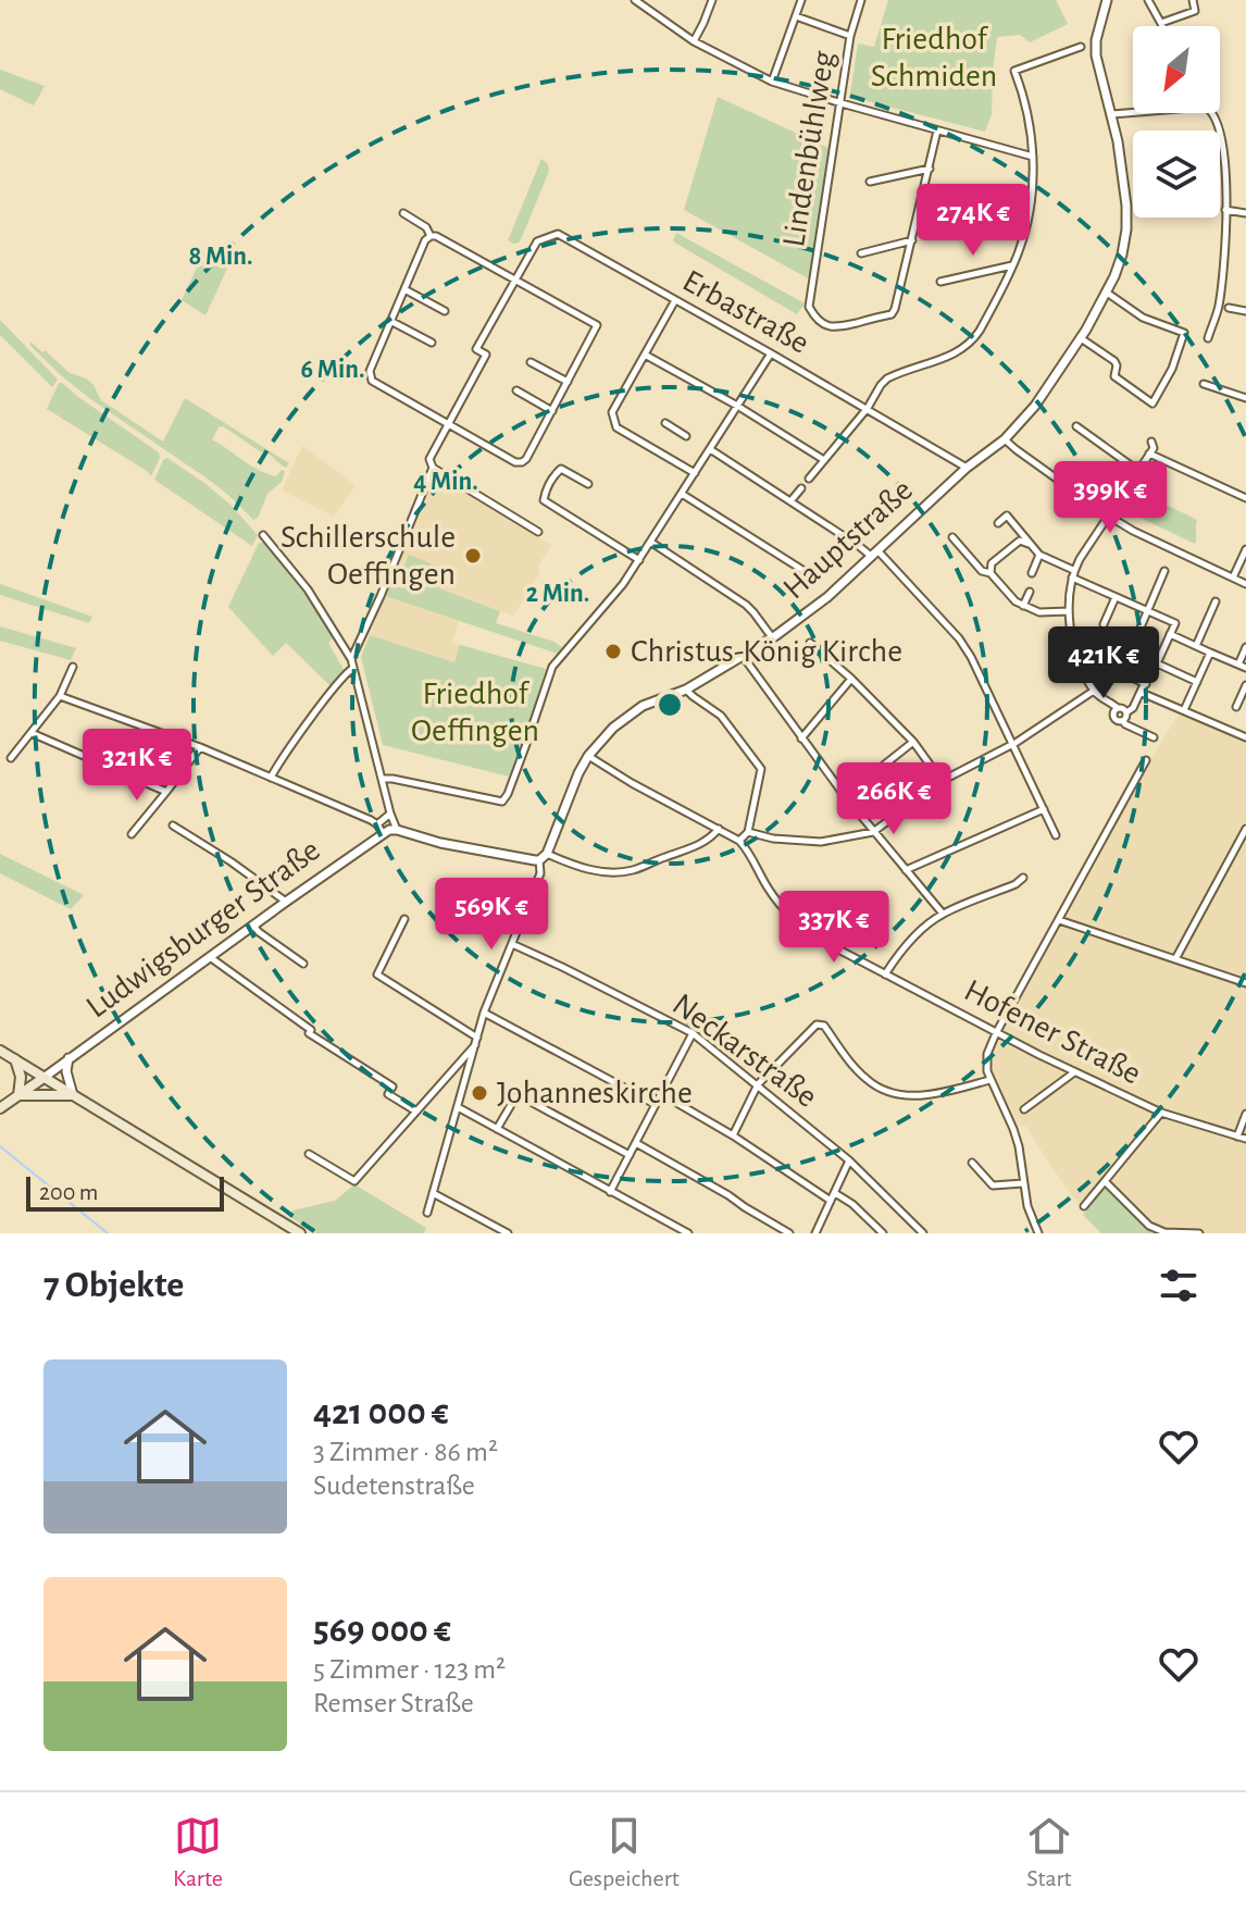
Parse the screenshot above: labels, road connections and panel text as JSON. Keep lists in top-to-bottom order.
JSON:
{
  "streets": {
    "street": [
      "Lindenbühlweg",
      "Erbastraße",
      "Hauptstraße",
      "Ludwigsburger Straße",
      "Hofener Straße",
      "Neckarstraße"
    ]
  },
  "crossings": [
    ["Erbastraße", "Hauptstraße"]
  ],
  "parks": ["Friedhof Schmiden", "Friedhof Oeffingen"],
  "places": ["Schillerschule Oeffingen", "Christus-König Kirche", "Johanneskirche"],
  "scale_bar": "200 m",
  "north": "bottom left",
  "page": {
    "price": [
      "274K €",
      "399K €",
      "421K €",
      "321K €",
      "266K €",
      "569K €",
      "337K €"
    ],
    "scale": "200 m",
    "heading": "7 Objekte",
    "list": [
      {
        "name": "421 000 €",
        "note": "3 Zimmer · 86 m² · Sudetenstraße"
      },
      {
        "name": "569 000 €",
        "note": "5 Zimmer · 123 m² · Remser Straße"
      }
    ],
    "tabs": ["Karte", "Gespeichert", "Start"]
  },
  "rings": [
    "8 Min.",
    "6 Min.",
    "4 Min.",
    "2 Min."
  ]
}
